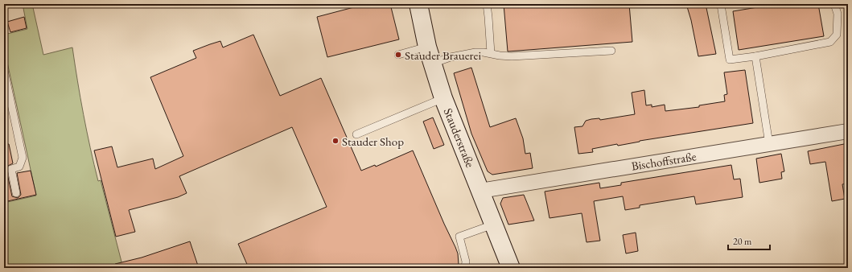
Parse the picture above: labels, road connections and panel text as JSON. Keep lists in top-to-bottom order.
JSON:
{
  "streets": {
    "main road": ["Stauderstraße"],
    "street": ["Bischoffstraße"]
  },
  "crossings": [
    ["Stauderstraße", "Bischoffstraße"]
  ],
  "places": ["Stauder Brauerei", "Stauder Shop"],
  "scale_bar": "20 m"
}
